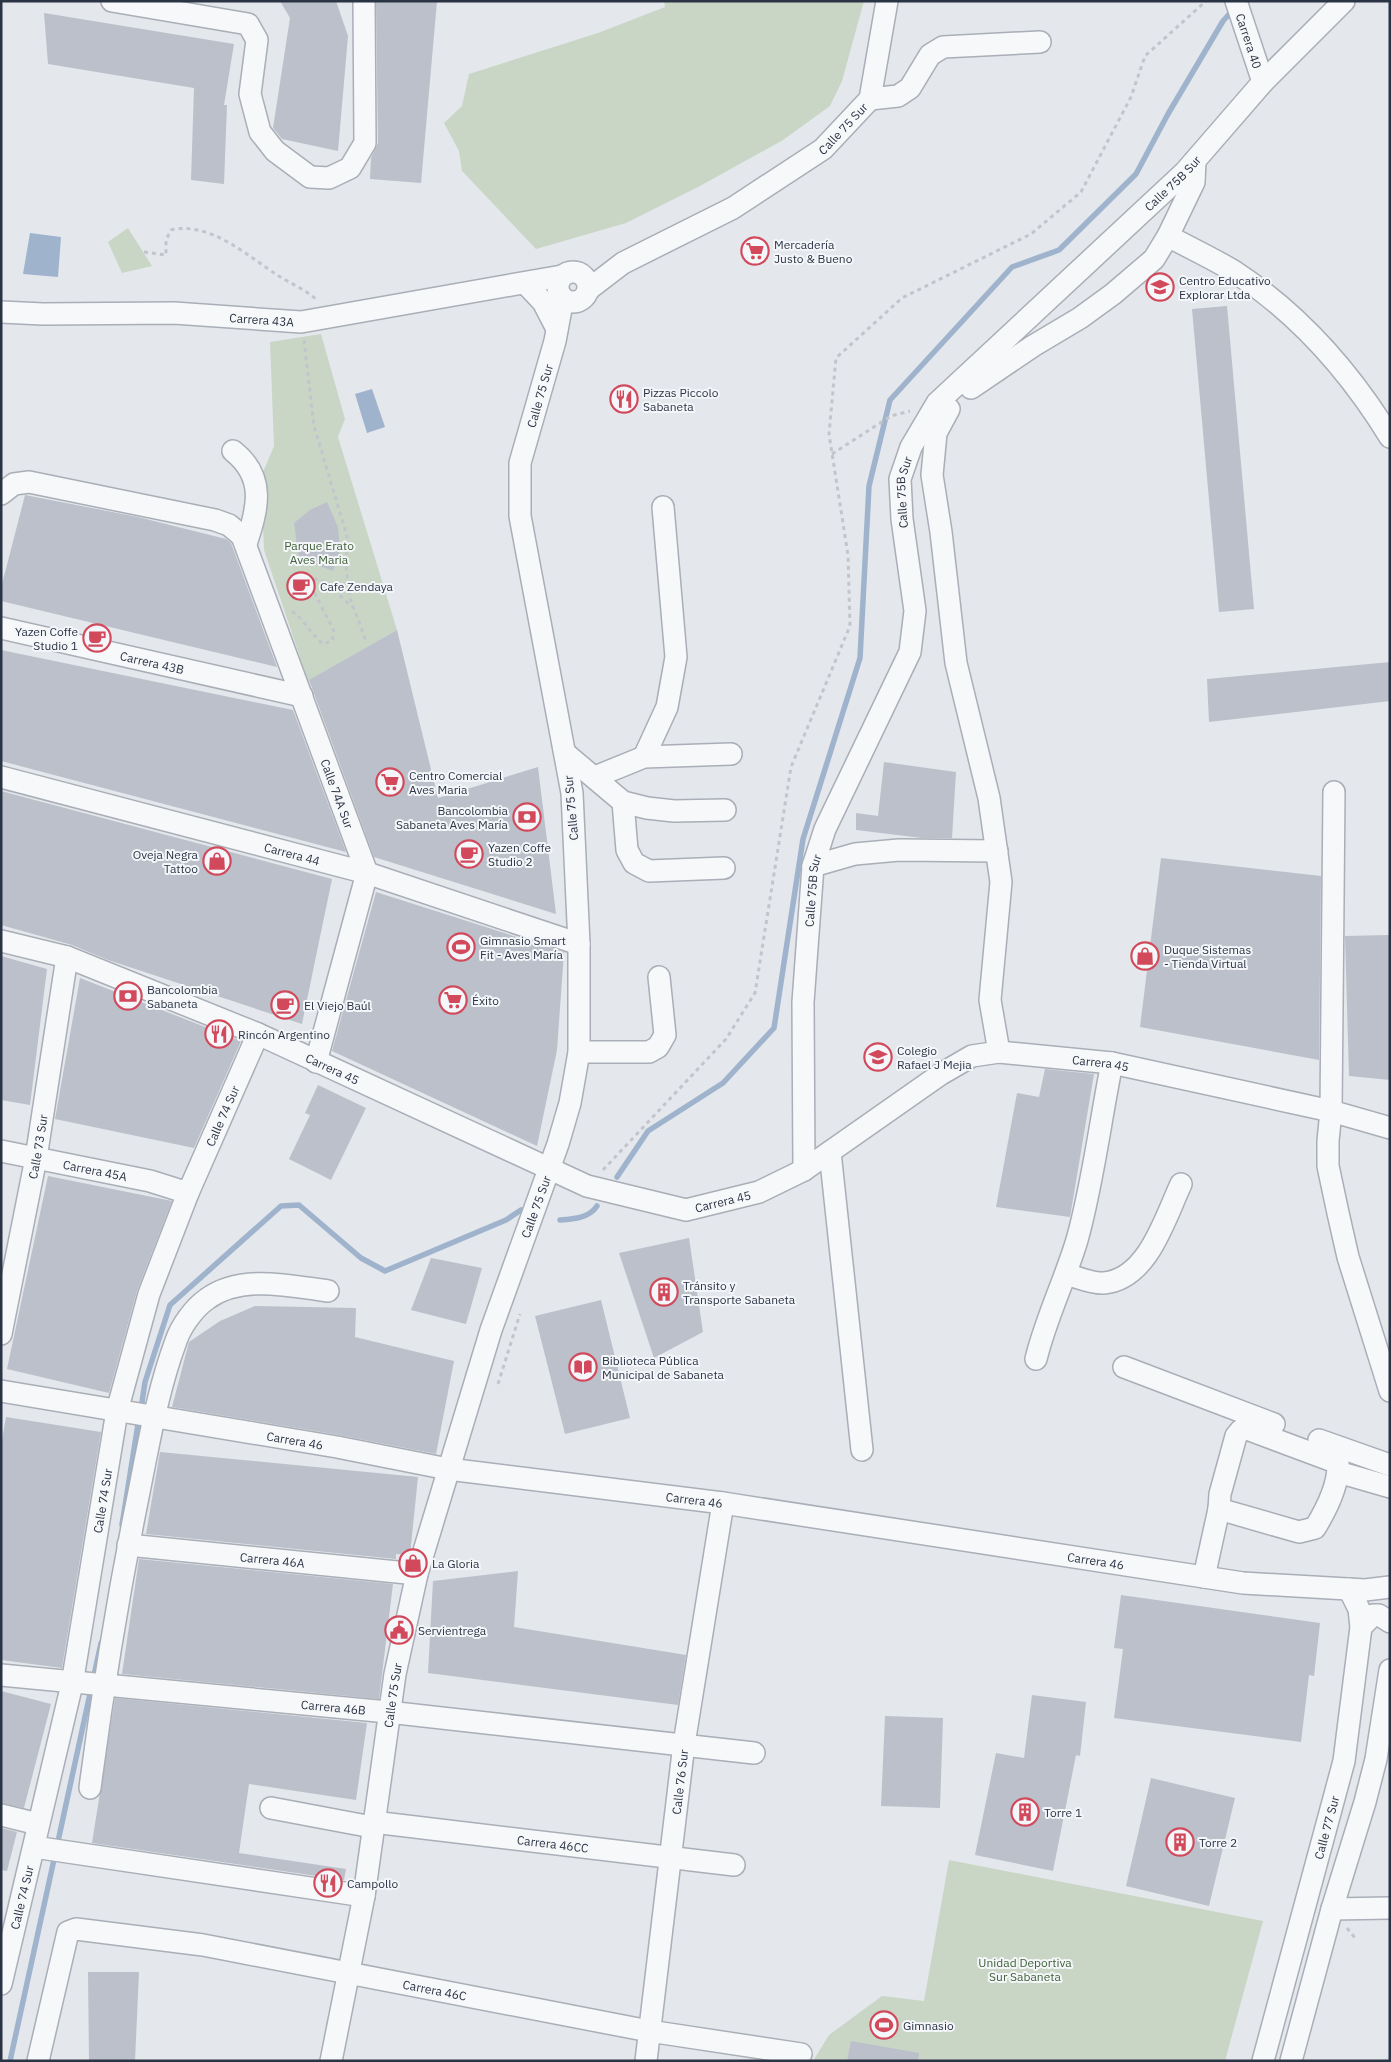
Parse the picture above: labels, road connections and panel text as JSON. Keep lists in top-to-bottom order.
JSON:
{
  "streets": {
    "street": [
      "Carrera 40",
      "Calle 75 Sur",
      "Calle 75B Sur",
      "Carrera 43A",
      "Carrera 43B",
      "Calle 74A Sur",
      "Carrera 44",
      "Carrera 45",
      "Calle 74 Sur",
      "Calle 73 Sur",
      "Carrera 45A",
      "Carrera 46",
      "Carrera 46A",
      "Carrera 46B",
      "Calle 76 Sur",
      "Calle 77 Sur",
      "Carrera 46CC",
      "Carrera 46C"
    ]
  },
  "crossings": [
    ["Carrera 40", "Calle 75B Sur"],
    ["Calle 75 Sur", "Carrera 43A"],
    ["Calle 75 Sur", "Carrera 44"],
    ["Calle 75 Sur", "Carrera 45"],
    ["Calle 75 Sur", "Carrera 46"],
    ["Calle 75 Sur", "Carrera 46A"],
    ["Calle 75 Sur", "Carrera 46B"],
    ["Calle 75 Sur", "Carrera 46CC"],
    ["Calle 75 Sur", "Carrera 46C"],
    ["Calle 75B Sur", "Carrera 45"],
    ["Carrera 43B", "Calle 74A Sur"],
    ["Calle 74A Sur", "Carrera 44"],
    ["Carrera 45", "Calle 74 Sur"],
    ["Carrera 45", "Calle 73 Sur"],
    ["Calle 74 Sur", "Carrera 45A"],
    ["Calle 74 Sur", "Carrera 46"],
    ["Calle 74 Sur", "Carrera 46A"],
    ["Calle 74 Sur", "Carrera 46B"],
    ["Calle 73 Sur", "Carrera 45A"],
    ["Carrera 46", "Calle 76 Sur"],
    ["Carrera 46", "Calle 77 Sur"],
    ["Carrera 46B", "Calle 76 Sur"],
    ["Calle 76 Sur", "Carrera 46CC"],
    ["Calle 76 Sur", "Carrera 46C"]
  ],
  "parks": ["Parque Erato Aves Maria", "Unidad Deportiva Sur Sabaneta"],
  "places": {
    "supermarket": ["Mercadería Justo & Bueno", "Centro Comercial Aves Maria", "Éxito"],
    "school or university": ["Centro Educativo Explorar Ltda", "Colegio Rafael J Mejia"],
    "restaurant": ["Pizzas Piccolo Sabaneta", "Rincón Argentino", "Campollo"],
    "cafe": [
      "Cafe Zendaya",
      "Yazen Coffe Studio 1",
      "Yazen Coffe Studio 2",
      "El Viejo Baúl"
    ],
    "bank": ["Bancolombia Sabaneta Aves María", "Bancolombia Sabaneta"],
    "shop": ["Oveja Negra Tattoo", "Duque Sistemas - Tienda Virtual", "La Gloria"],
    "sports": ["Gimnasio Smart Fit - Aves María", "Gimnasio"],
    "building": ["Tránsito y Transporte Sabaneta", "Torre 1", "Torre 2"],
    "library": ["Biblioteca Pública Municipal de Sabaneta"],
    "public building": ["Servientrega"]
  }
}
